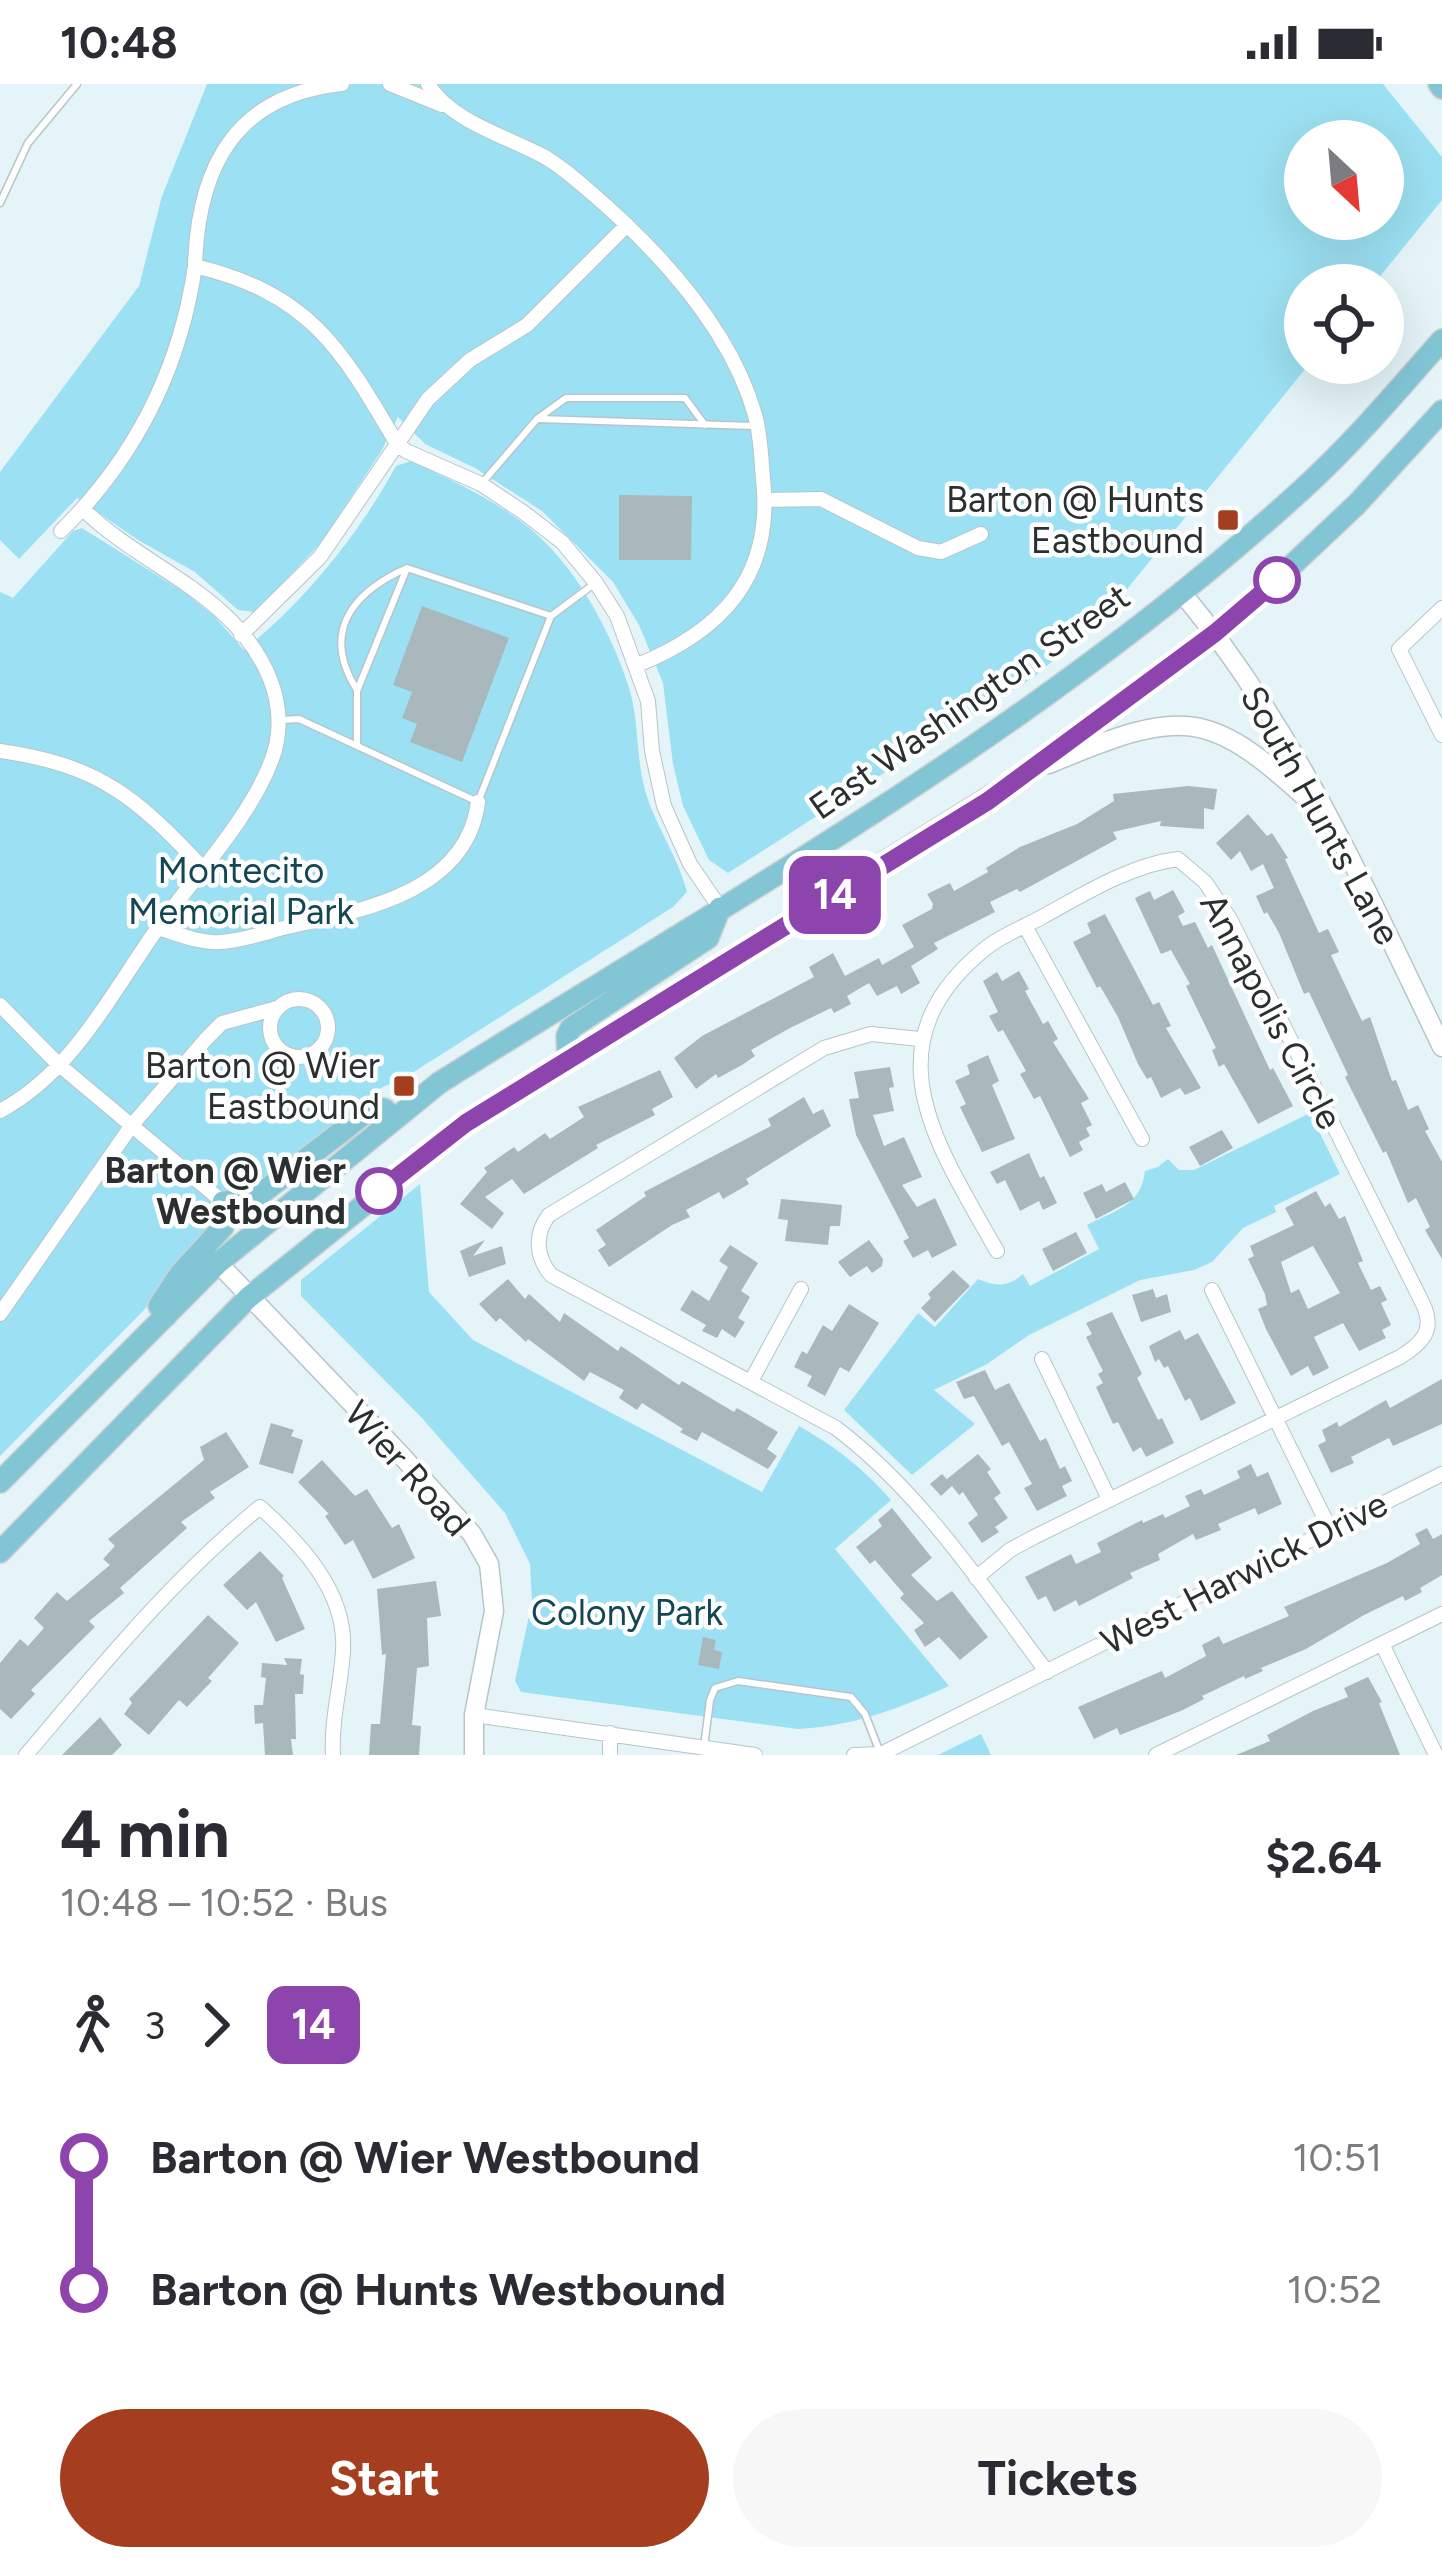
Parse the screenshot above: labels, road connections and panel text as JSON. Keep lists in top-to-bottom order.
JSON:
{
  "streets": {
    "main road": ["East Washington Street", "South Hunts Lane", "Wier Road"],
    "street": ["Annapolis Circle", "West Harwick Drive"]
  },
  "crossings": [
    ["East Washington Street", "South Hunts Lane"],
    ["East Washington Street", "Wier Road"]
  ],
  "parks": ["Montecito Memorial Park", "Colony Park"],
  "places": {
    "transit": ["Barton @ Hunts Eastbound", "Barton @ Wier Eastbound"],
    "other": ["Barton @ Wier Westbound"]
  },
  "lines": ["bus line 14"],
  "north": "bottom right",
  "page": {
    "status": "10:48",
    "on_map": "14",
    "heading": ["4 min", "10:48 – 10:52 · Bus", "$2.64"],
    "legs": ["3", "14"],
    "list": [
      {
        "name": "Barton @ Wier Westbound",
        "value": "10:51"
      },
      {
        "name": "Barton @ Hunts Westbound",
        "value": "10:52"
      }
    ],
    "buttons": ["Start", "Tickets"]
  }
}
